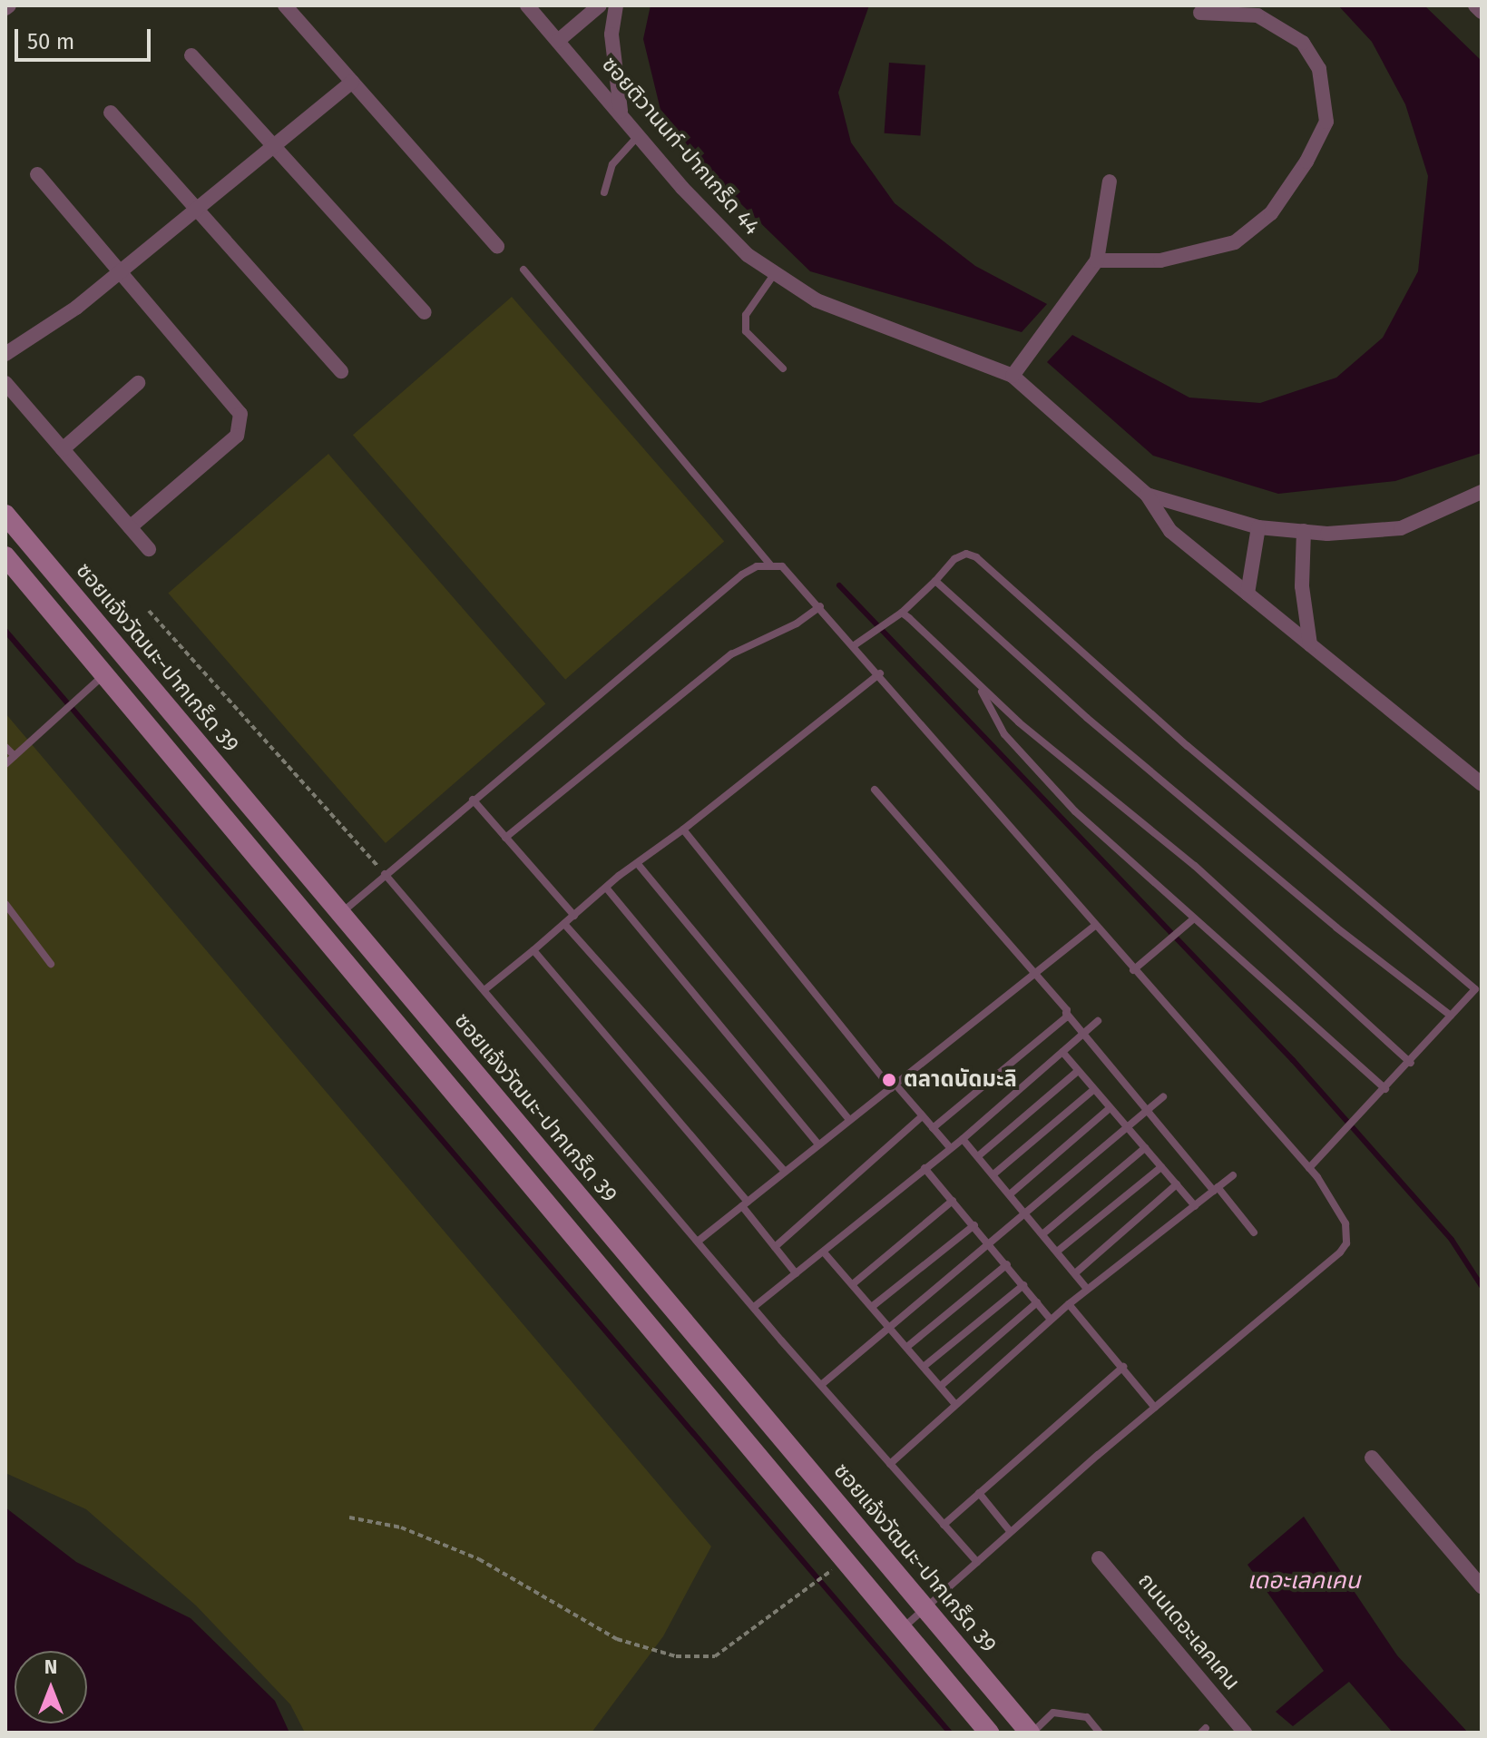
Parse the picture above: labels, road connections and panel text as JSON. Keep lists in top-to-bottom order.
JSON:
{
  "streets": {
    "main road": ["ซอยแจ้งวัฒนะ-ปากเกร็ด 39"],
    "street": ["ซอยติวานนท์-ปากเกร็ด 44", "ถนนเดอะเลคเคน"]
  },
  "water": ["เดอะเลคเคน"],
  "places": ["ตลาดนัดมะลิ"],
  "scale_bar": "50 m",
  "north": "top"
}
